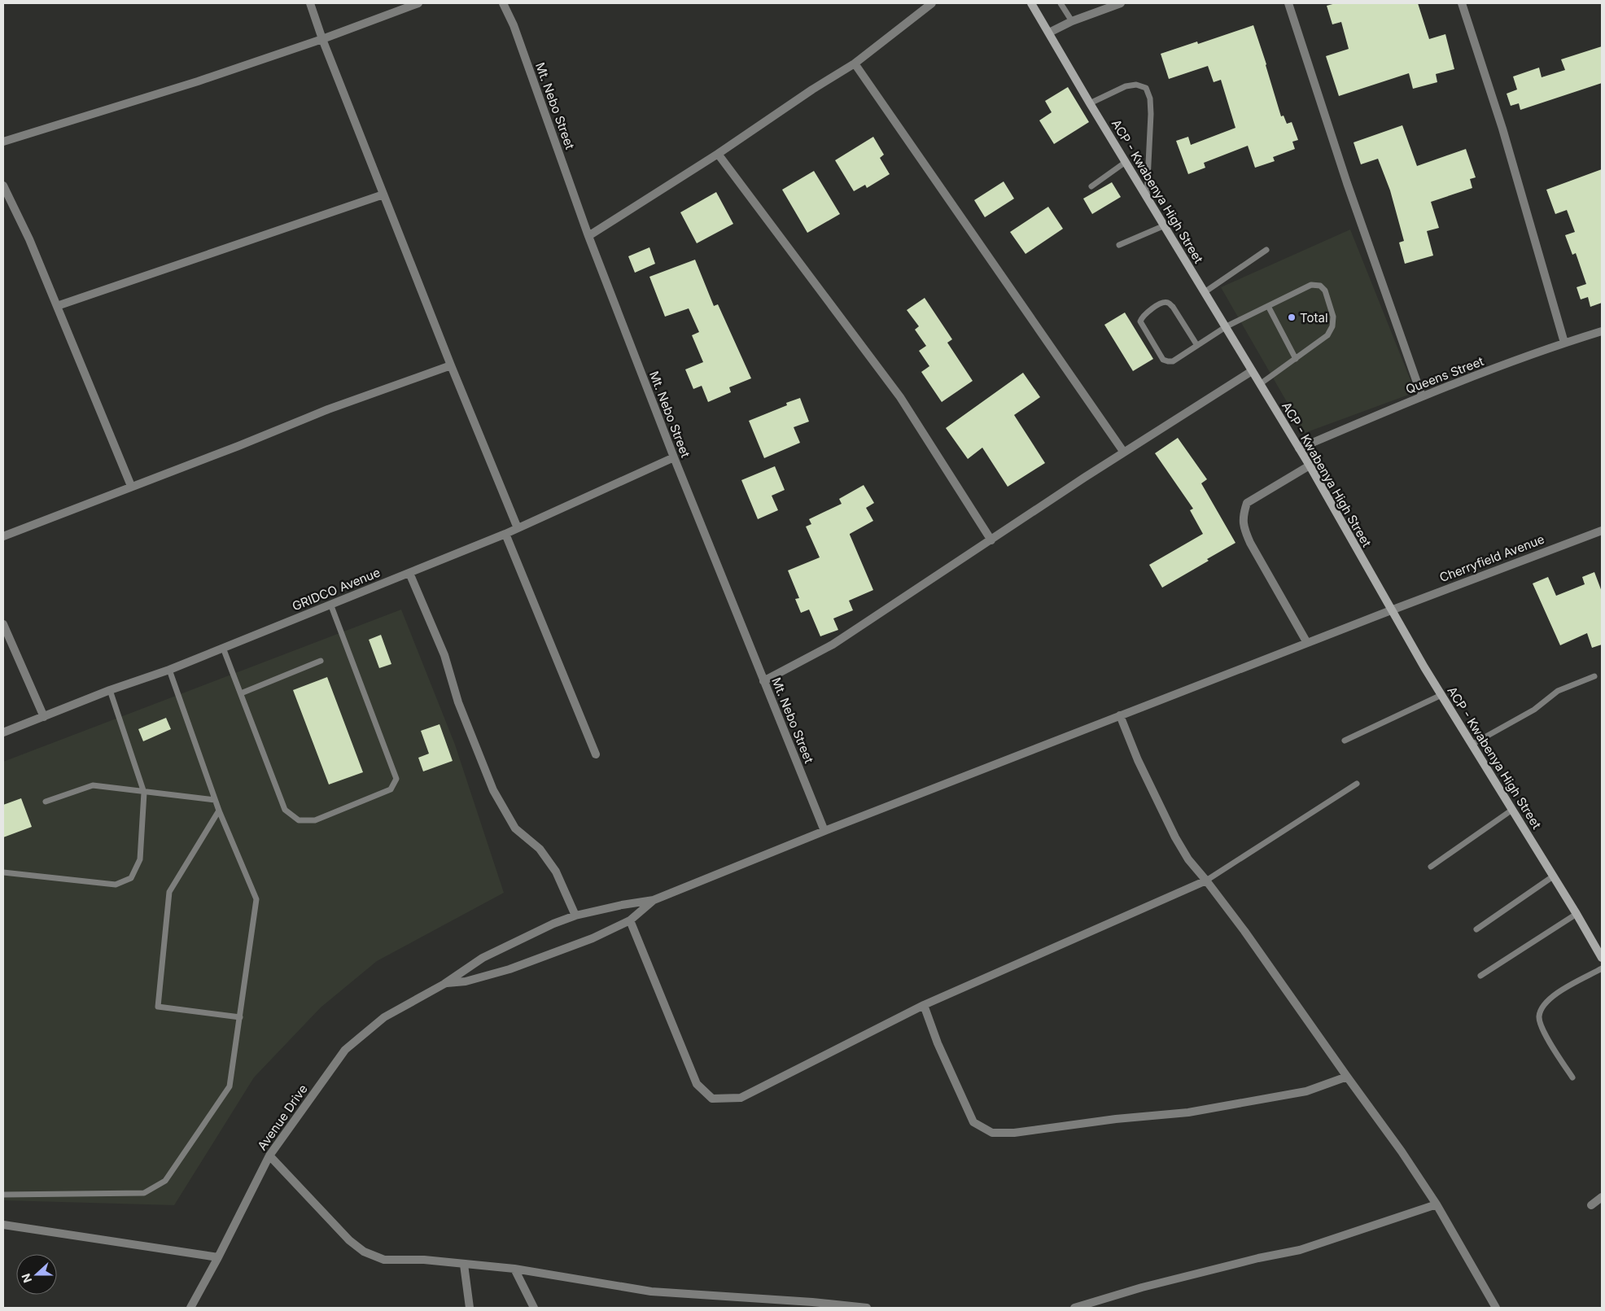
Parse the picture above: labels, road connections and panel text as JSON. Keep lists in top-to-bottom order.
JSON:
{
  "streets": {
    "main road": ["ACP - Kwabenya High Street"],
    "street": [
      "Mt. Nebo Street",
      "Queens Street",
      "Cherryfield Avenue",
      "GRIDCO Avenue",
      "Avenue Drive"
    ]
  },
  "crossings": [
    ["Mt. Nebo Street", "Cherryfield Avenue"],
    ["Mt. Nebo Street", "GRIDCO Avenue"],
    ["ACP - Kwabenya High Street", "Queens Street"],
    ["ACP - Kwabenya High Street", "Cherryfield Avenue"],
    ["Cherryfield Avenue", "Avenue Drive"]
  ],
  "places": ["Total"],
  "north": "left"
}
